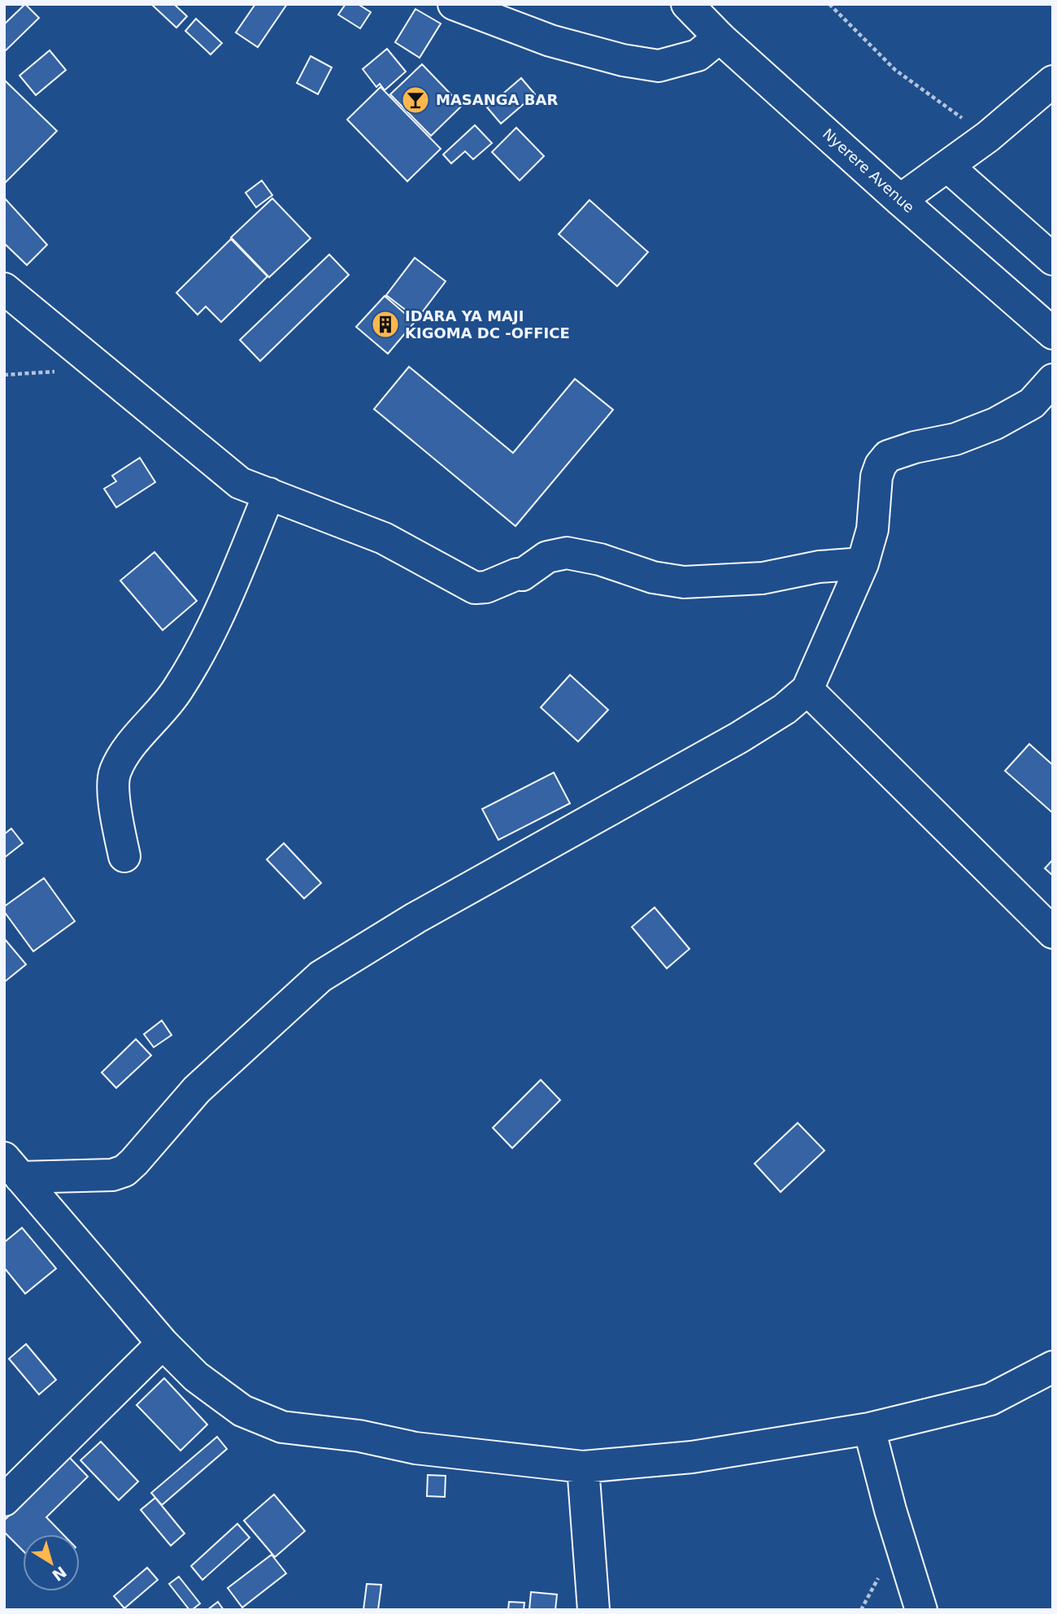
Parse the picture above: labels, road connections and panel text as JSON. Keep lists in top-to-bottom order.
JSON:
{
  "streets": {
    "street": ["Nyerere Avenue"]
  },
  "places": {
    "bar": ["MASANGA BAR"],
    "building": ["IDARA YA MAJI KIGOMA DC -OFFICE"]
  },
  "north": "bottom right"
}
